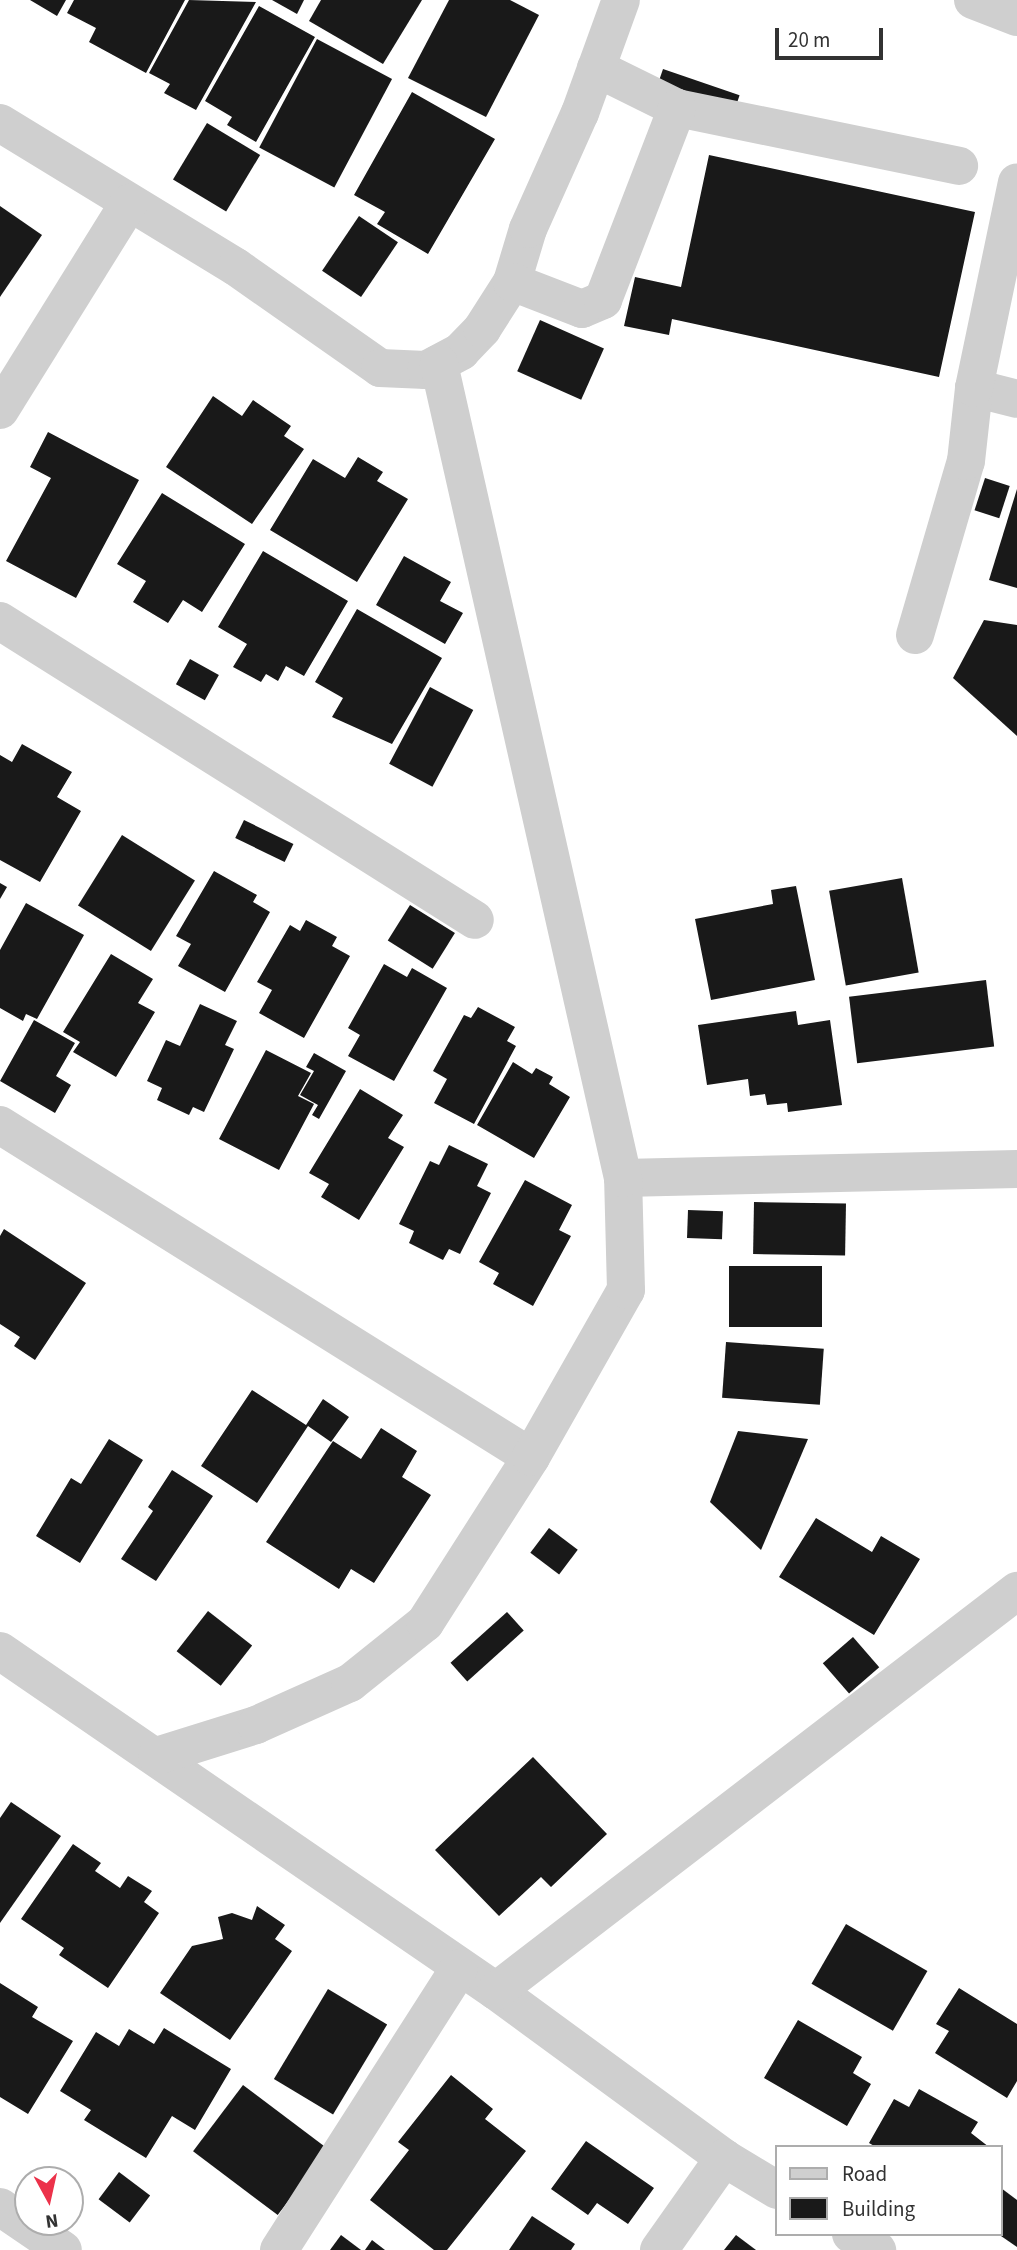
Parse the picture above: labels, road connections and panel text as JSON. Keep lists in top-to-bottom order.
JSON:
{
  "legend": ["Road", "Building"],
  "scale_bar": "20 m",
  "north": "bottom"
}
